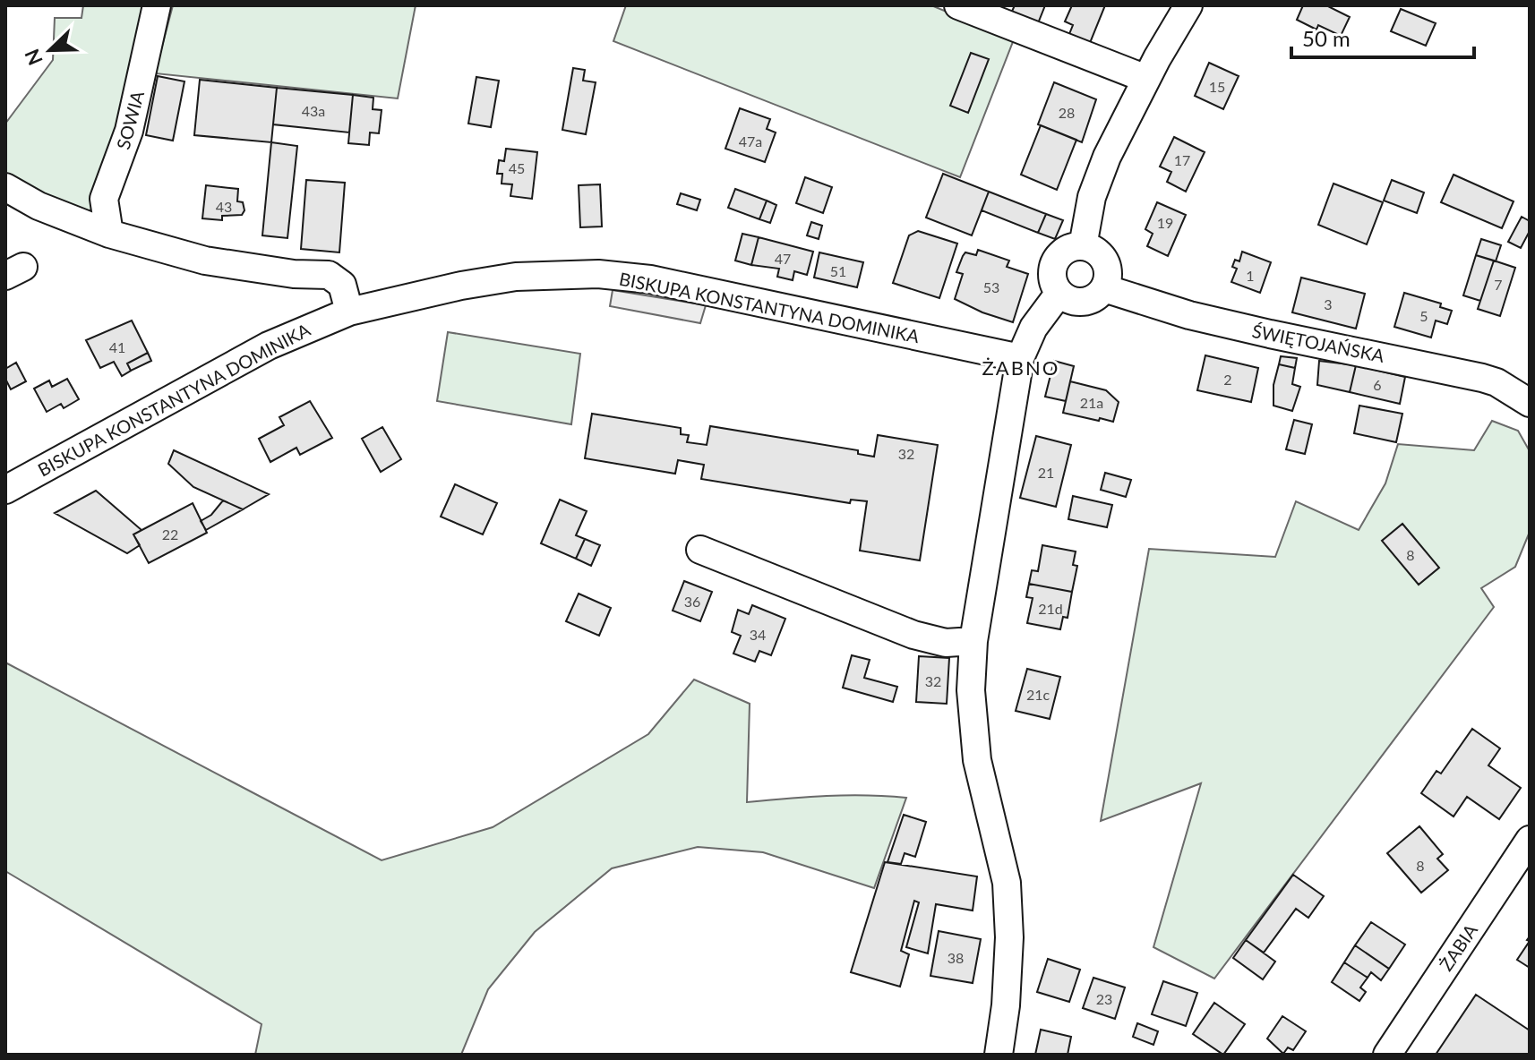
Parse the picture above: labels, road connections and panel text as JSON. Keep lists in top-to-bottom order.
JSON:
{
  "streets": {
    "street": [
      "SOWIA",
      "BISKUPA KONSTANTYNA DOMINIKA",
      "ŚWIĘTOJAŃSKA",
      "ŻABIA"
    ]
  },
  "districts": ["ŻABNO"],
  "house_numbers": [
    "15",
    "43a",
    "28",
    "47a",
    "17",
    "45",
    "43",
    "19",
    "47",
    "51",
    "1",
    "7",
    "53",
    "3",
    "5",
    "41",
    "2",
    "6",
    "21a",
    "32",
    "21",
    "22",
    "8",
    "36",
    "21d",
    "34",
    "32",
    "21c",
    "8",
    "38",
    "23"
  ],
  "scale_bar": "50 m",
  "north": "bottom left"
}
